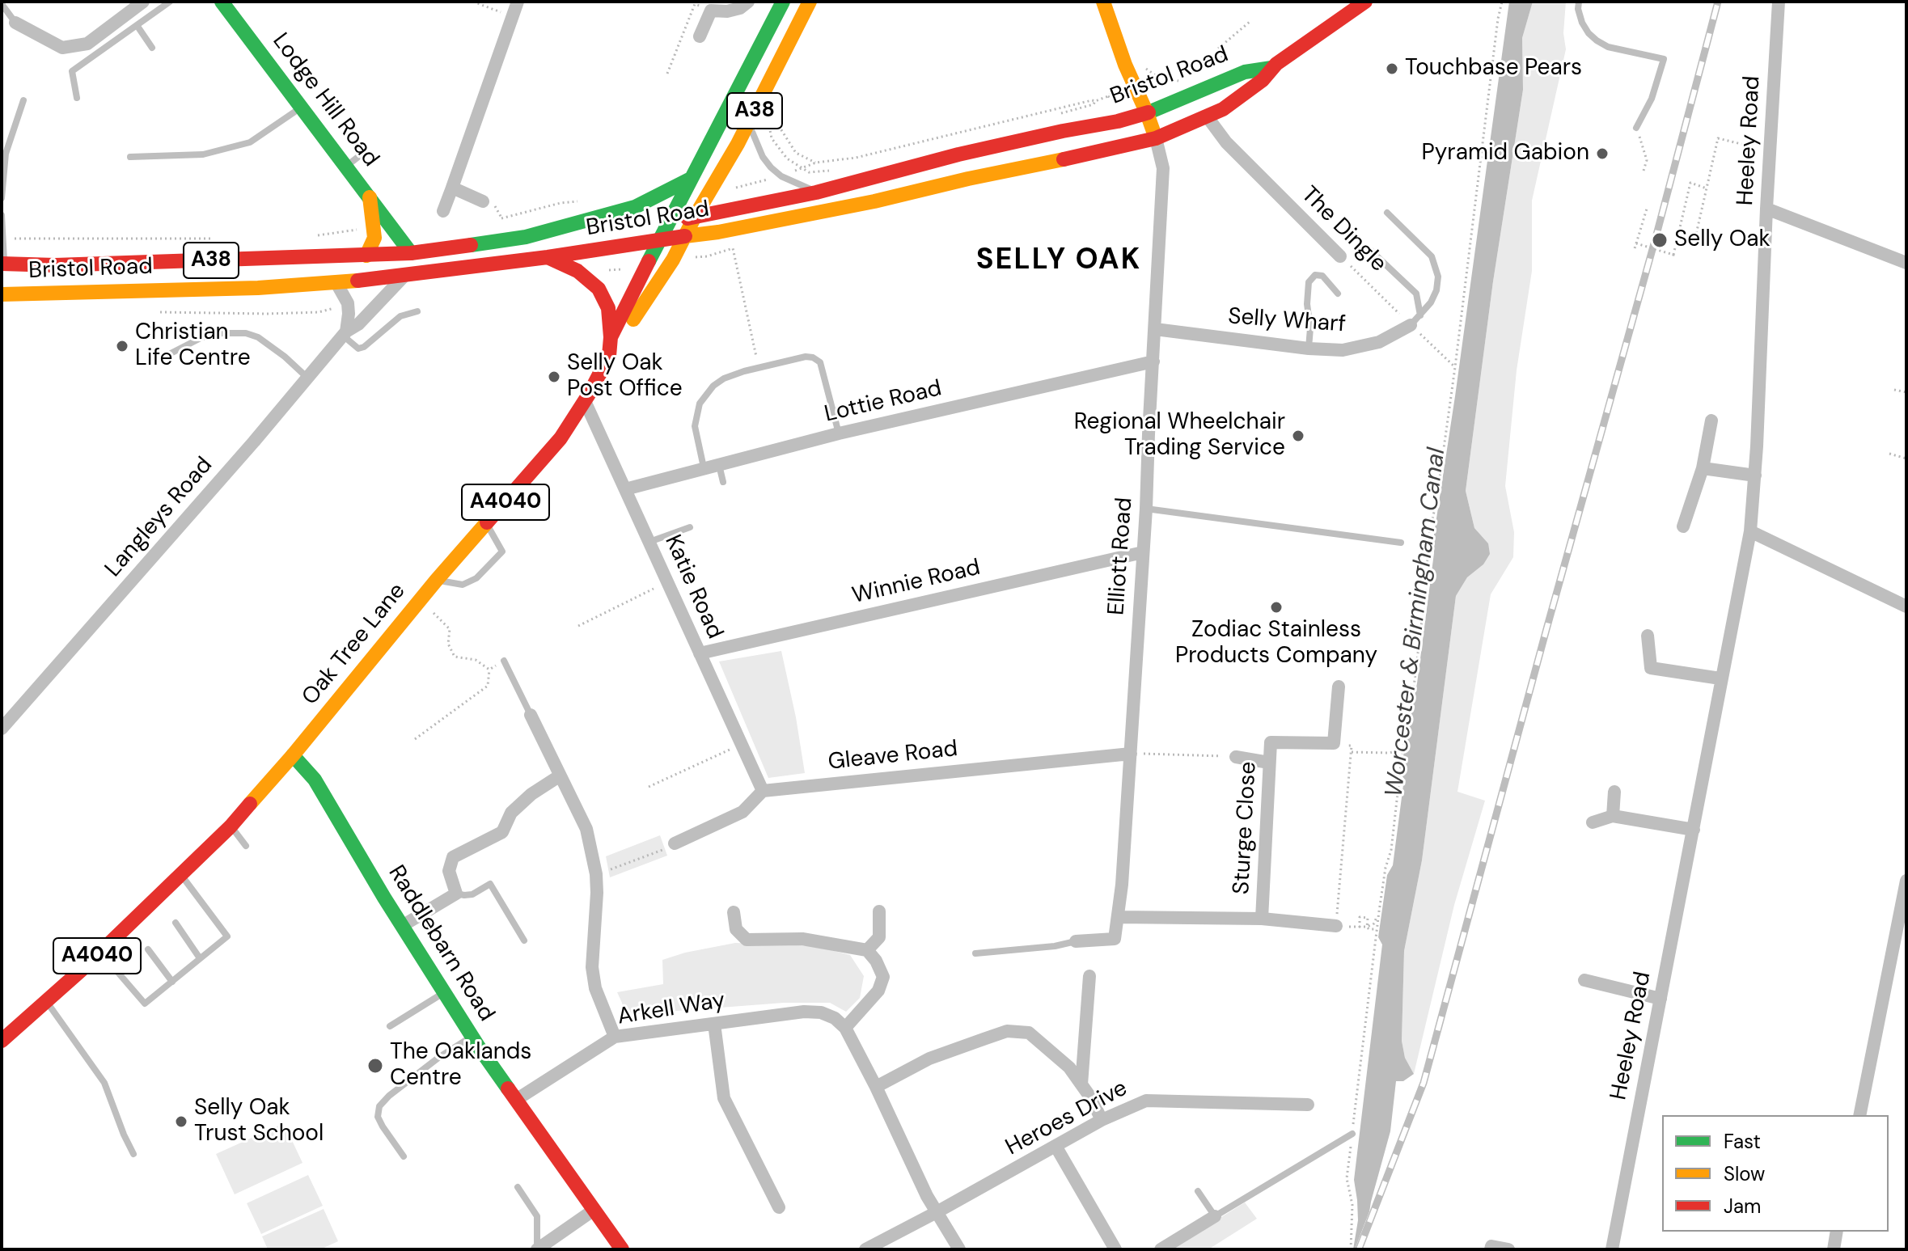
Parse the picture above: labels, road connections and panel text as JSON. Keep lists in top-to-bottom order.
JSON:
{
  "streets": {
    "main road": [
      "Bristol Road",
      "Lodge Hill Road",
      "A38",
      "A4040",
      "Oak Tree Lane",
      "Raddlebarn Road"
    ],
    "street": [
      "Heeley Road",
      "The Dingle",
      "Selly Wharf",
      "Lottie Road",
      "Langleys Road",
      "Elliott Road",
      "Winnie Road",
      "Katie Road",
      "Gleave Road",
      "Sturge Close",
      "Arkell Way",
      "Heroes Drive"
    ]
  },
  "crossings": [
    ["Bristol Road", "Lodge Hill Road"],
    ["Bristol Road", "A38"],
    ["Bristol Road", "The Dingle"],
    ["Bristol Road", "A4040"],
    ["Bristol Road", "Langleys Road"],
    ["Bristol Road", "Elliott Road"],
    ["Bristol Road", "Oak Tree Lane"],
    ["A38", "Oak Tree Lane"],
    ["The Dingle", "Selly Wharf"],
    ["Selly Wharf", "Elliott Road"],
    ["Lottie Road", "Elliott Road"],
    ["Lottie Road", "Katie Road"],
    ["A4040", "Oak Tree Lane"],
    ["Elliott Road", "Winnie Road"],
    ["Elliott Road", "Gleave Road"],
    ["Elliott Road", "Sturge Close"],
    ["Winnie Road", "Katie Road"],
    ["Katie Road", "Oak Tree Lane"],
    ["Katie Road", "Gleave Road"],
    ["Oak Tree Lane", "Raddlebarn Road"],
    ["Raddlebarn Road", "Arkell Way"]
  ],
  "districts": ["SELLY OAK"],
  "water": ["Worcester & Birmingham Canal"],
  "places": [
    "Touchbase Pears",
    "Pyramid Gabion",
    "Selly Oak",
    "Christian Life Centre",
    "Selly Oak Post Office",
    "Regional Wheelchair Trading Service",
    "Zodiac Stainless Products Company",
    "The Oaklands Centre",
    "Selly Oak Trust School"
  ],
  "legend": ["Fast", "Slow", "Jam"]
}
